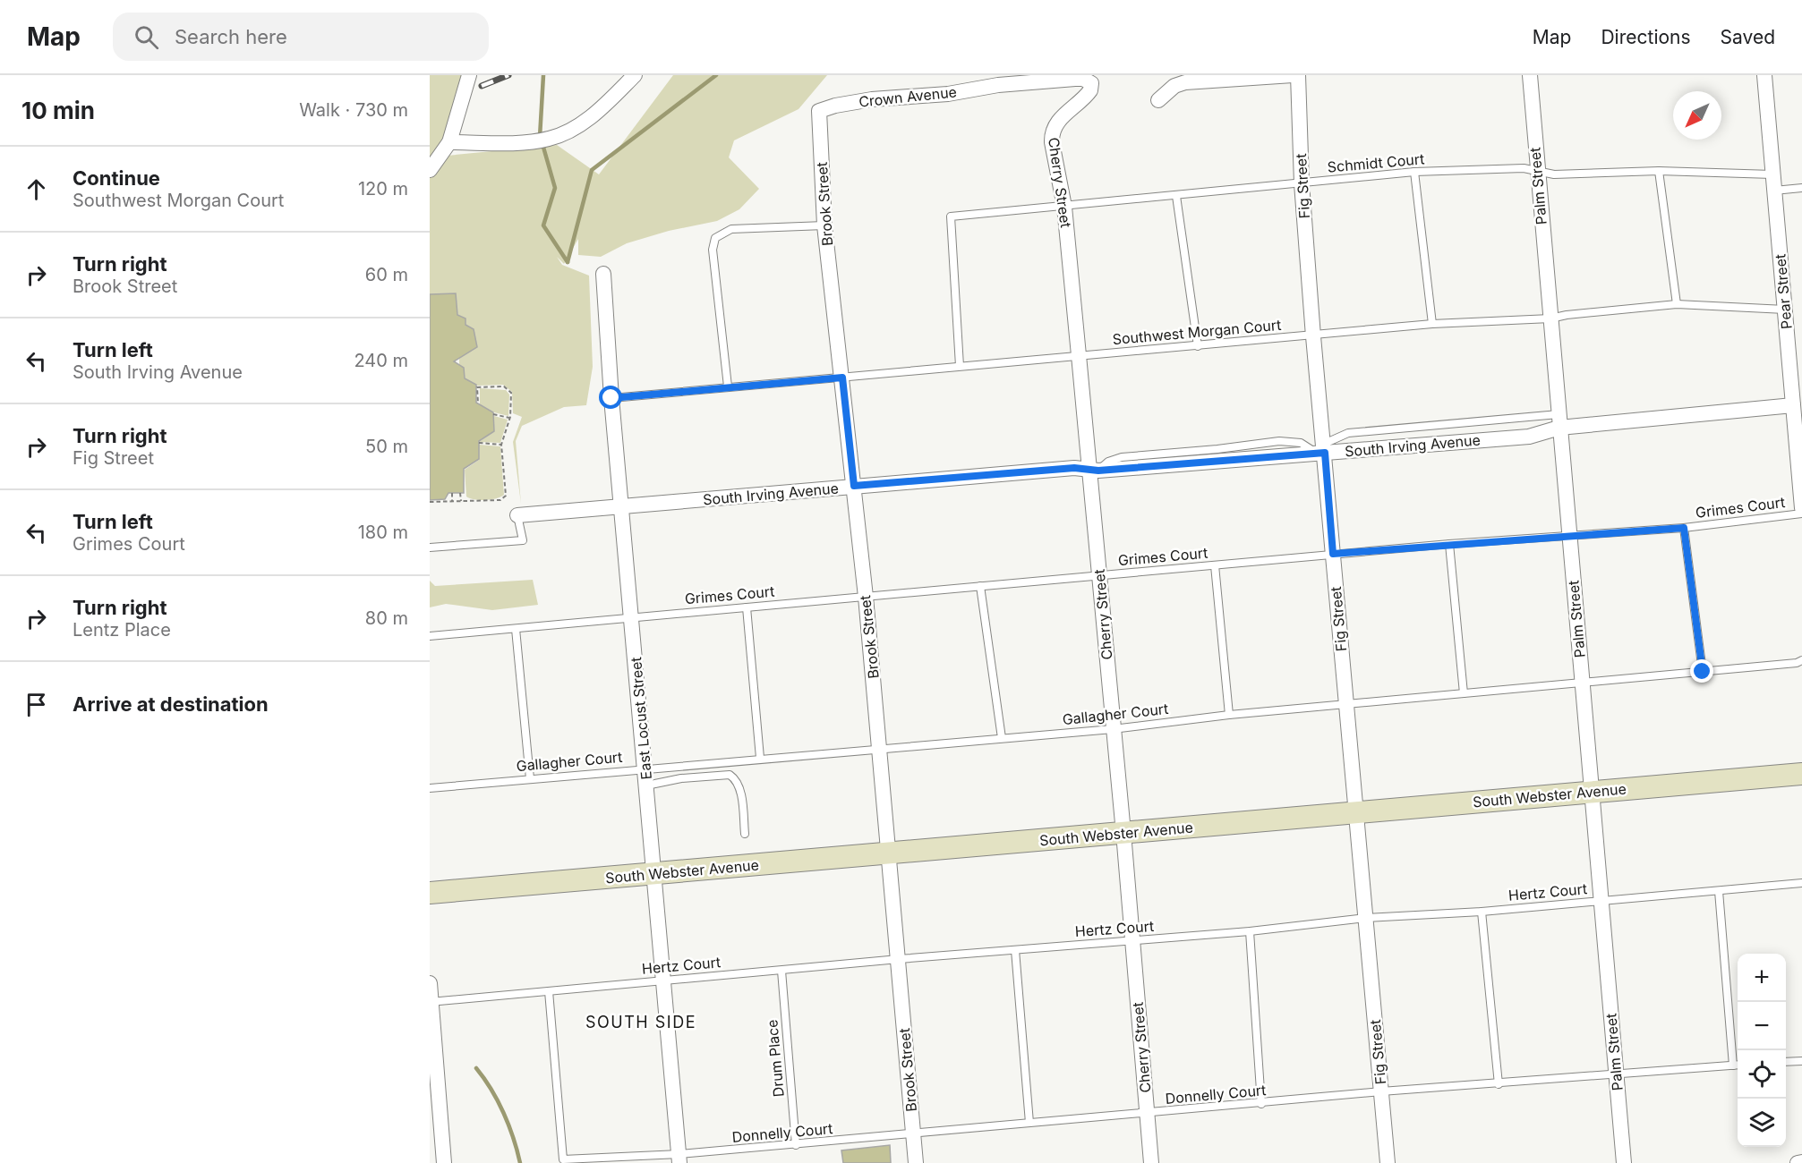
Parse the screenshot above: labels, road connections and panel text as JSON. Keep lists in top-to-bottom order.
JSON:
{
  "streets": {
    "street": [
      "Crown Avenue",
      "Cherry Street",
      "Fig Street",
      "Palm Street",
      "Brook Street",
      "Pear Street",
      "South Irving Avenue",
      "East Locust Street",
      "South Webster Avenue"
    ],
    "lane": [
      "Schmidt Court",
      "Southwest Morgan Court",
      "Grimes Court",
      "Gallagher Court",
      "Hertz Court",
      "Drum Place",
      "Donnelly Court"
    ]
  },
  "crossings": [
    ["Crown Avenue", "Cherry Street"],
    ["Crown Avenue", "Brook Street"],
    ["Schmidt Court", "Cherry Street"],
    ["Schmidt Court", "Fig Street"],
    ["Schmidt Court", "Palm Street"],
    ["Schmidt Court", "Pear Street"],
    ["Schmidt Court", "Southwest Morgan Court"],
    ["Cherry Street", "Southwest Morgan Court"],
    ["Cherry Street", "South Irving Avenue"],
    ["Cherry Street", "Grimes Court"],
    ["Cherry Street", "Gallagher Court"],
    ["Cherry Street", "South Webster Avenue"],
    ["Cherry Street", "Hertz Court"],
    ["Cherry Street", "Donnelly Court"],
    ["Fig Street", "Southwest Morgan Court"],
    ["Fig Street", "South Irving Avenue"],
    ["Fig Street", "Grimes Court"],
    ["Fig Street", "Gallagher Court"],
    ["Fig Street", "South Webster Avenue"],
    ["Fig Street", "Hertz Court"],
    ["Fig Street", "Donnelly Court"],
    ["Palm Street", "Southwest Morgan Court"],
    ["Palm Street", "South Irving Avenue"],
    ["Palm Street", "Grimes Court"],
    ["Palm Street", "Gallagher Court"],
    ["Palm Street", "South Webster Avenue"],
    ["Palm Street", "Hertz Court"],
    ["Palm Street", "Donnelly Court"],
    ["Brook Street", "Southwest Morgan Court"],
    ["Brook Street", "South Irving Avenue"],
    ["Brook Street", "Grimes Court"],
    ["Brook Street", "Gallagher Court"],
    ["Brook Street", "South Webster Avenue"],
    ["Brook Street", "Hertz Court"],
    ["Brook Street", "Donnelly Court"],
    ["Pear Street", "Southwest Morgan Court"],
    ["Pear Street", "South Irving Avenue"],
    ["Pear Street", "Grimes Court"],
    ["Southwest Morgan Court", "East Locust Street"],
    ["South Irving Avenue", "East Locust Street"],
    ["Grimes Court", "East Locust Street"],
    ["Gallagher Court", "East Locust Street"],
    ["East Locust Street", "South Webster Avenue"],
    ["East Locust Street", "Hertz Court"],
    ["East Locust Street", "Donnelly Court"],
    ["Hertz Court", "Drum Place"],
    ["Hertz Court", "Donnelly Court"],
    ["Drum Place", "Donnelly Court"]
  ],
  "districts": ["SOUTH SIDE"],
  "north": "bottom left",
  "page": {
    "header": "Map",
    "search": "Search here",
    "nav": ["Map", "Directions", "Saved"],
    "heading": ["10 min", "Walk · 730 m"],
    "list": [
      ["Continue", "Southwest Morgan Court", "120 m"],
      ["Turn right", "Brook Street", "60 m"],
      ["Turn left", "South Irving Avenue", "240 m"],
      ["Turn right", "Fig Street", "50 m"],
      ["Turn left", "Grimes Court", "180 m"],
      ["Turn right", "Lentz Place", "80 m"],
      "Arrive at destination"
    ],
    "map_buttons": ["+", "−"]
  }
}
